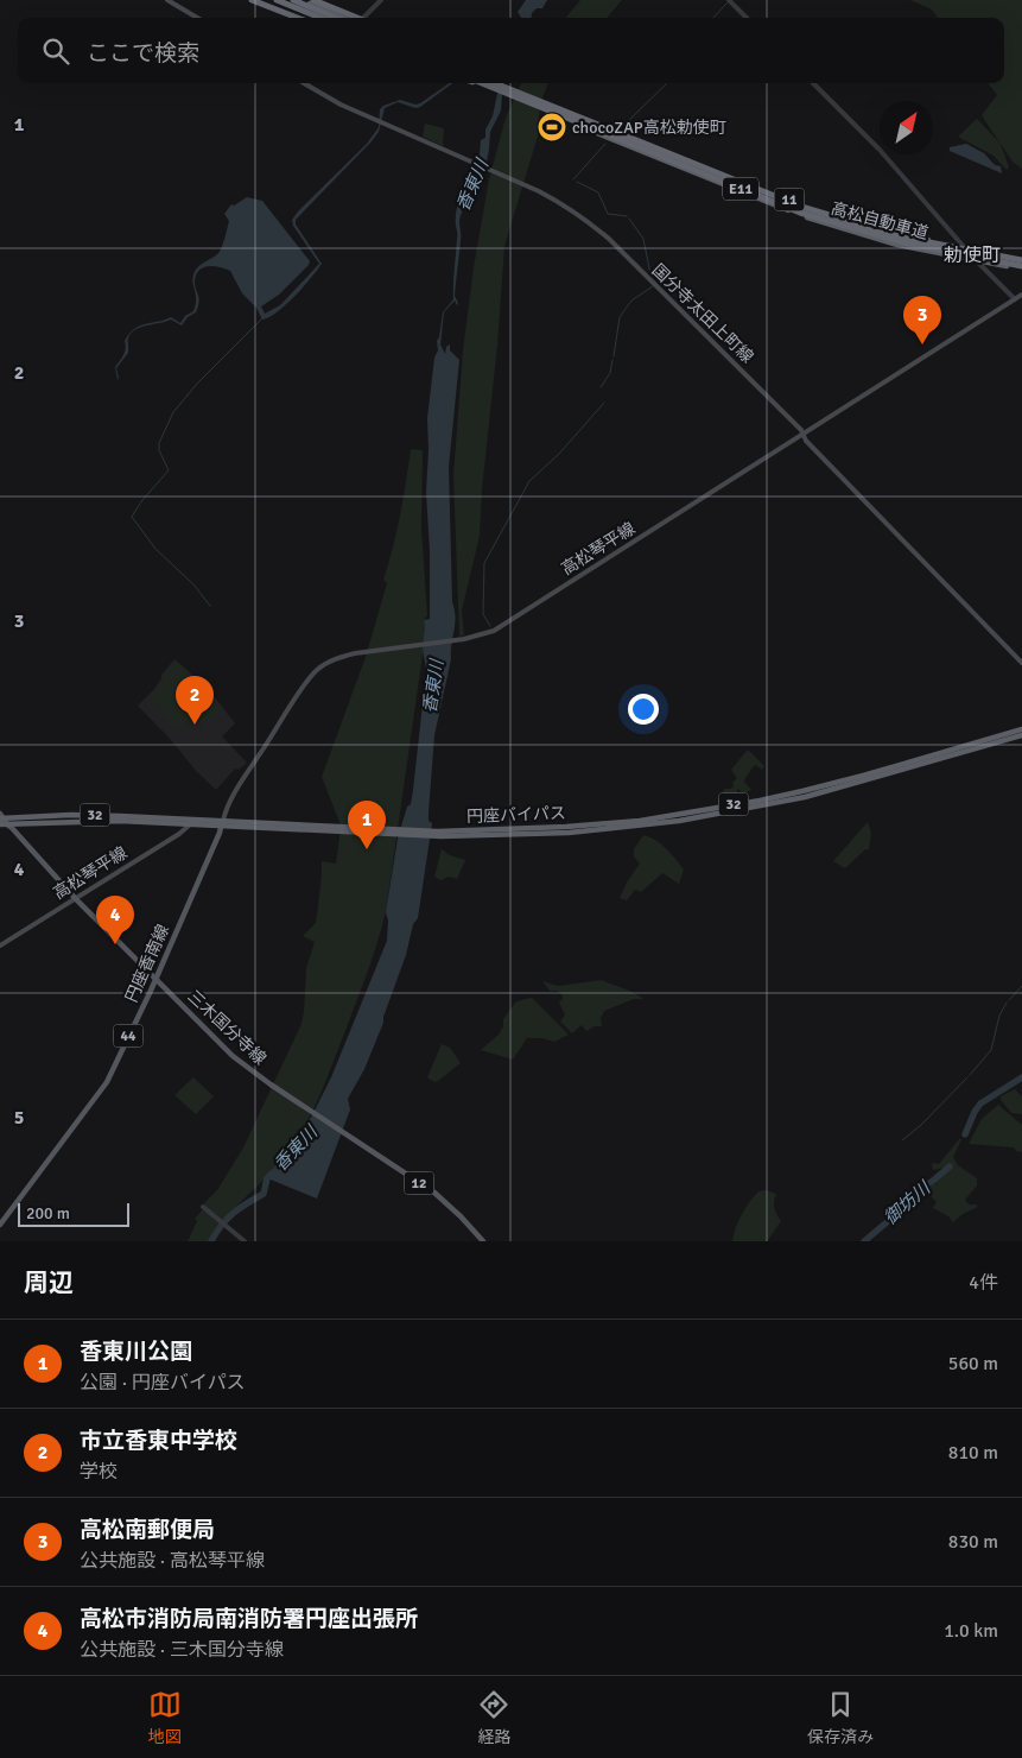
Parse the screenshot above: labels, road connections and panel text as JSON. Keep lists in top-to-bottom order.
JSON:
{
  "streets": {
    "highway": [
      "E11",
      "11",
      "高松自動車道",
      "32",
      "円座バイパス"
    ],
    "main road": [
      "国分寺太田上町線",
      "高松琴平線",
      "円座香南線",
      "三木国分寺線",
      "44",
      "12"
    ]
  },
  "crossings": [
    ["11", "高松自動車道"],
    ["国分寺太田上町線", "高松琴平線"],
    ["高松琴平線", "円座バイパス"],
    ["高松琴平線", "円座香南線"],
    ["高松琴平線", "三木国分寺線"],
    ["円座バイパス", "円座香南線"],
    ["円座バイパス", "三木国分寺線"],
    ["円座香南線", "三木国分寺線"]
  ],
  "districts": ["勅使町"],
  "water": ["香東川", "御坊川"],
  "places": {
    "sports": ["chocoZAP高松勅使町"]
  },
  "scale_bar": "200 m",
  "north": "top right",
  "page": {
    "search": "ここで検索",
    "pins": [
      "3",
      "2",
      "1",
      "4"
    ],
    "scale": "200 m",
    "heading": ["周辺", "4件"],
    "list": [
      {
        "mark": "1",
        "name": "香東川公園",
        "note": "公園 · 円座バイパス",
        "value": "560 m"
      },
      {
        "mark": "2",
        "name": "市立香東中学校",
        "note": "学校",
        "value": "810 m"
      },
      {
        "mark": "3",
        "name": "高松南郵便局",
        "note": "公共施設 · 高松琴平線",
        "value": "830 m"
      },
      {
        "mark": "4",
        "name": "高松市消防局南消防署円座出張所",
        "note": "公共施設 · 三木国分寺線",
        "value": "1.0 km"
      }
    ],
    "nav": ["地図", "経路", "保存済み"]
  },
  "grid": {
    "rows": [
      "1",
      "2",
      "3",
      "4",
      "5"
    ]
  }
}
